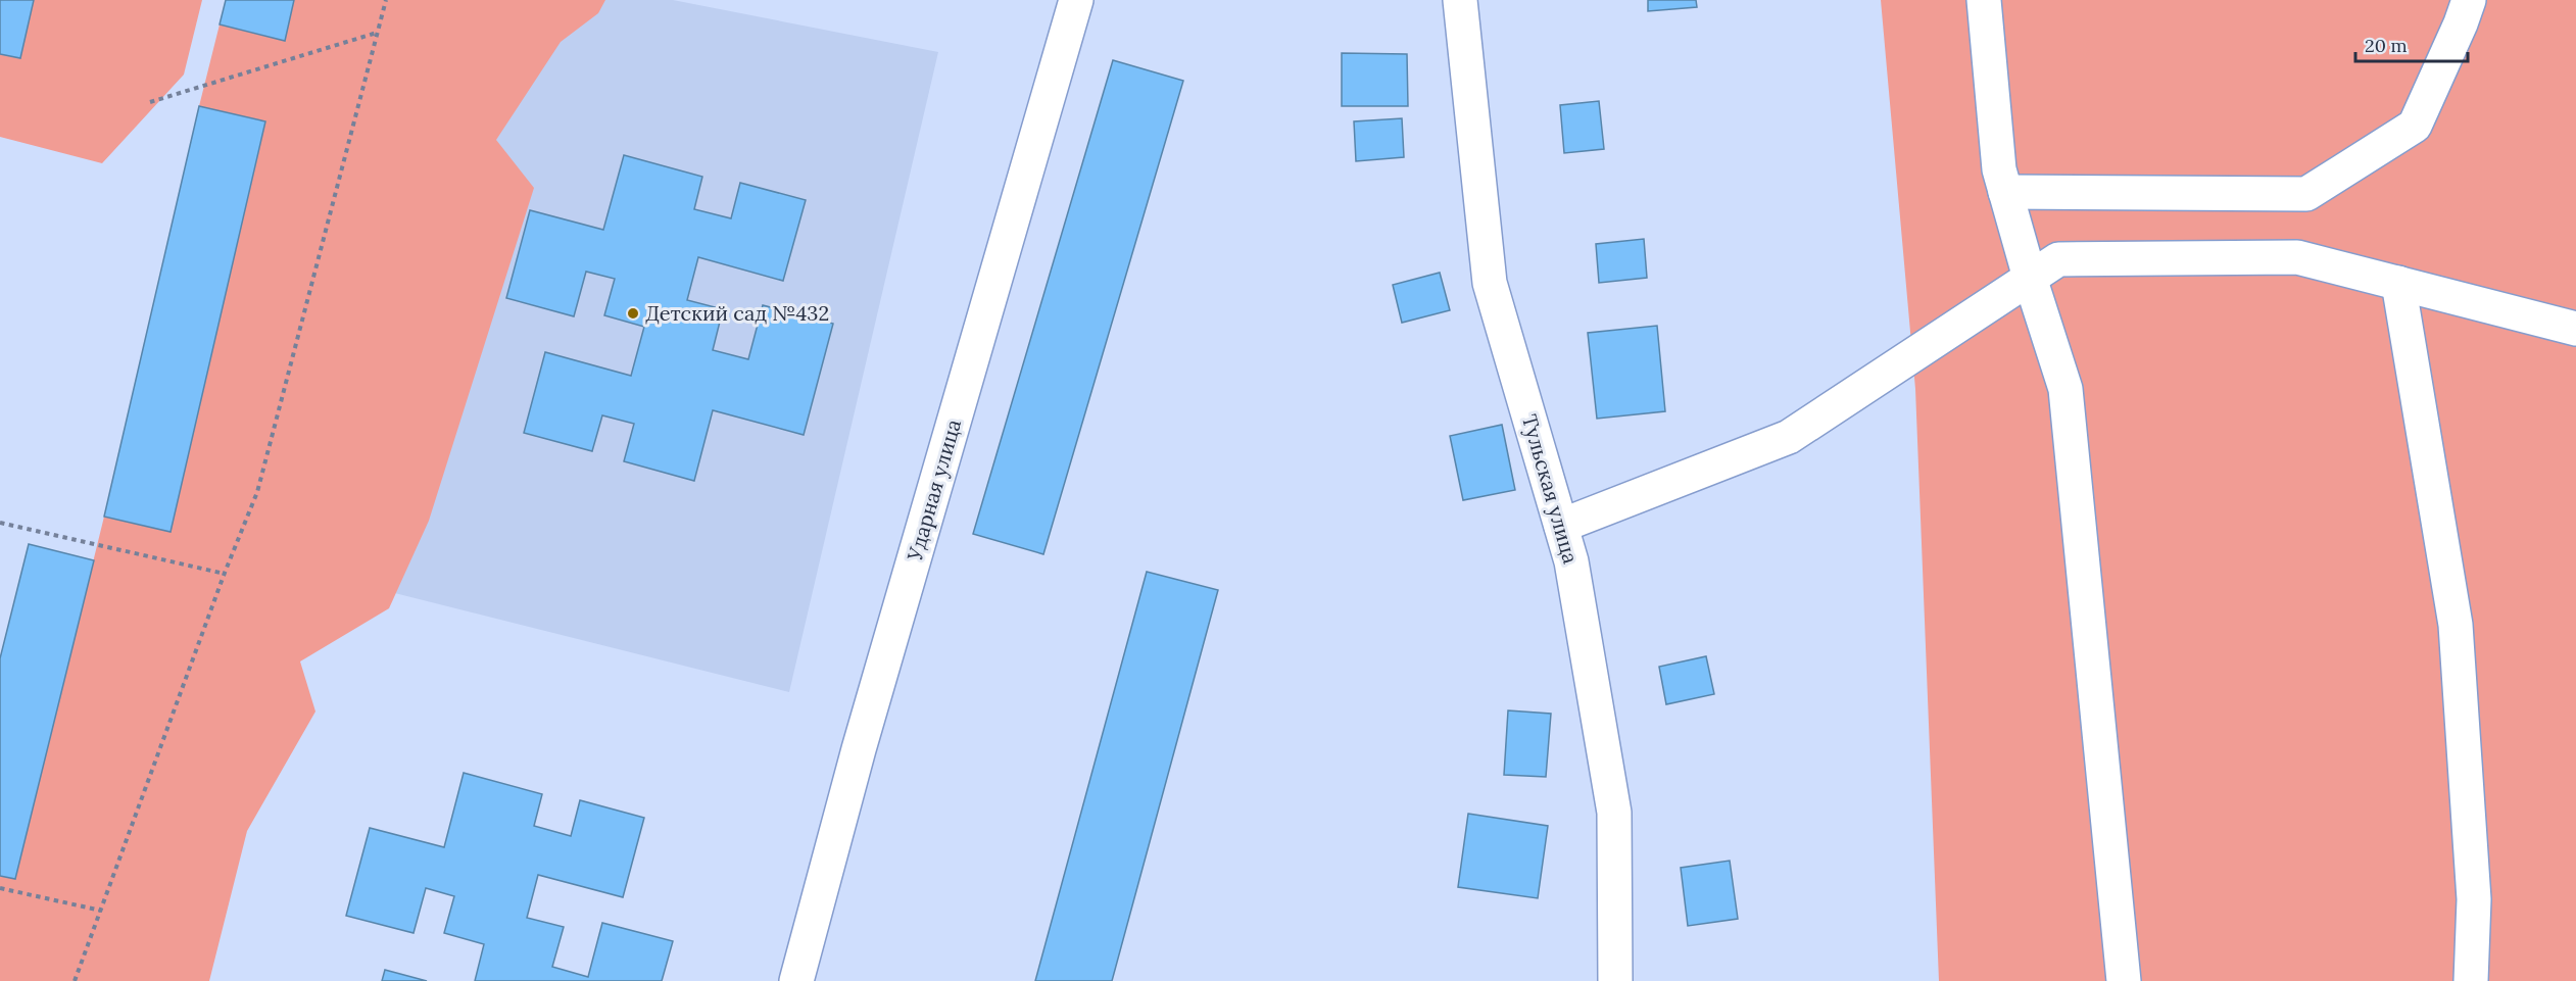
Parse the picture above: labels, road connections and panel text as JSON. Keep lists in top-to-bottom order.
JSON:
{
  "streets": {
    "street": ["Тульская улица", "Ударная улица"]
  },
  "places": ["Детский сад №432"],
  "scale_bar": "20 m"
}
